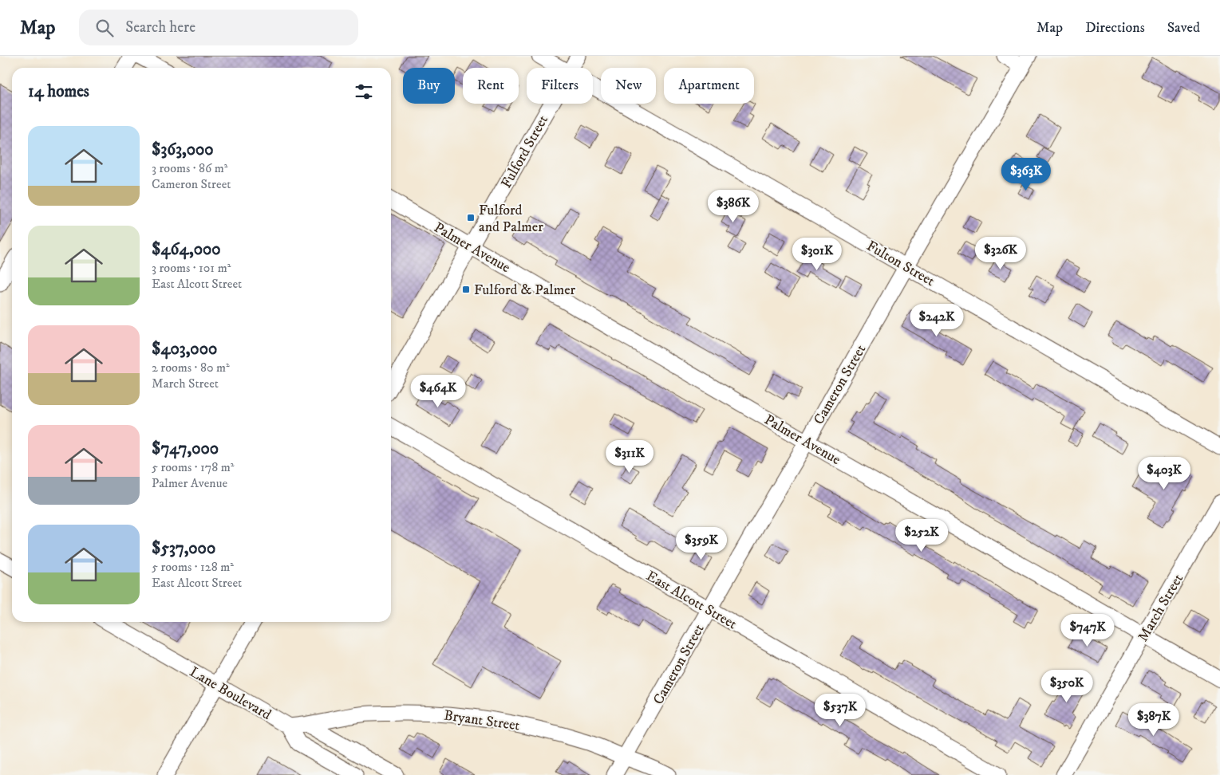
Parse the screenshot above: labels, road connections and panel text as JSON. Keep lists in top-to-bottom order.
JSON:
{
  "streets": {
    "street": [
      "Fulford Street",
      "Palmer Avenue",
      "Fulton Street",
      "Cameron Street",
      "East Alcott Street",
      "March Street",
      "Lane Boulevard",
      "Bryant Street"
    ]
  },
  "crossings": [
    ["Fulford Street", "Palmer Avenue"],
    ["Palmer Avenue", "Cameron Street"],
    ["Palmer Avenue", "March Street"],
    ["Fulton Street", "Cameron Street"],
    ["Cameron Street", "East Alcott Street"],
    ["Cameron Street", "Bryant Street"],
    ["Lane Boulevard", "Bryant Street"]
  ],
  "places": {
    "transit": ["Fulford and Palmer", "Fulford & Palmer"]
  },
  "page": {
    "header": "Map",
    "search": "Search here",
    "nav": ["Map", "Directions", "Saved"],
    "chip": [
      "Buy",
      "Rent",
      "Filters",
      "New",
      "Apartment"
    ],
    "heading": "14 homes",
    "list": [
      {
        "name": "$363,000",
        "note": "3 rooms · 86 m² · Cameron Street"
      },
      {
        "name": "$464,000",
        "note": "3 rooms · 101 m² · East Alcott Street"
      },
      {
        "name": "$403,000",
        "note": "2 rooms · 80 m² · March Street"
      },
      {
        "name": "$747,000",
        "note": "5 rooms · 178 m² · Palmer Avenue"
      },
      {
        "name": "$537,000",
        "note": "5 rooms · 128 m² · East Alcott Street"
      }
    ],
    "price": [
      "$363K",
      "$386K",
      "$326K",
      "$301K",
      "$242K",
      "$464K",
      "$311K",
      "$403K",
      "$252K",
      "$359K",
      "$747K",
      "$350K",
      "$537K",
      "$387K"
    ]
  }
}
